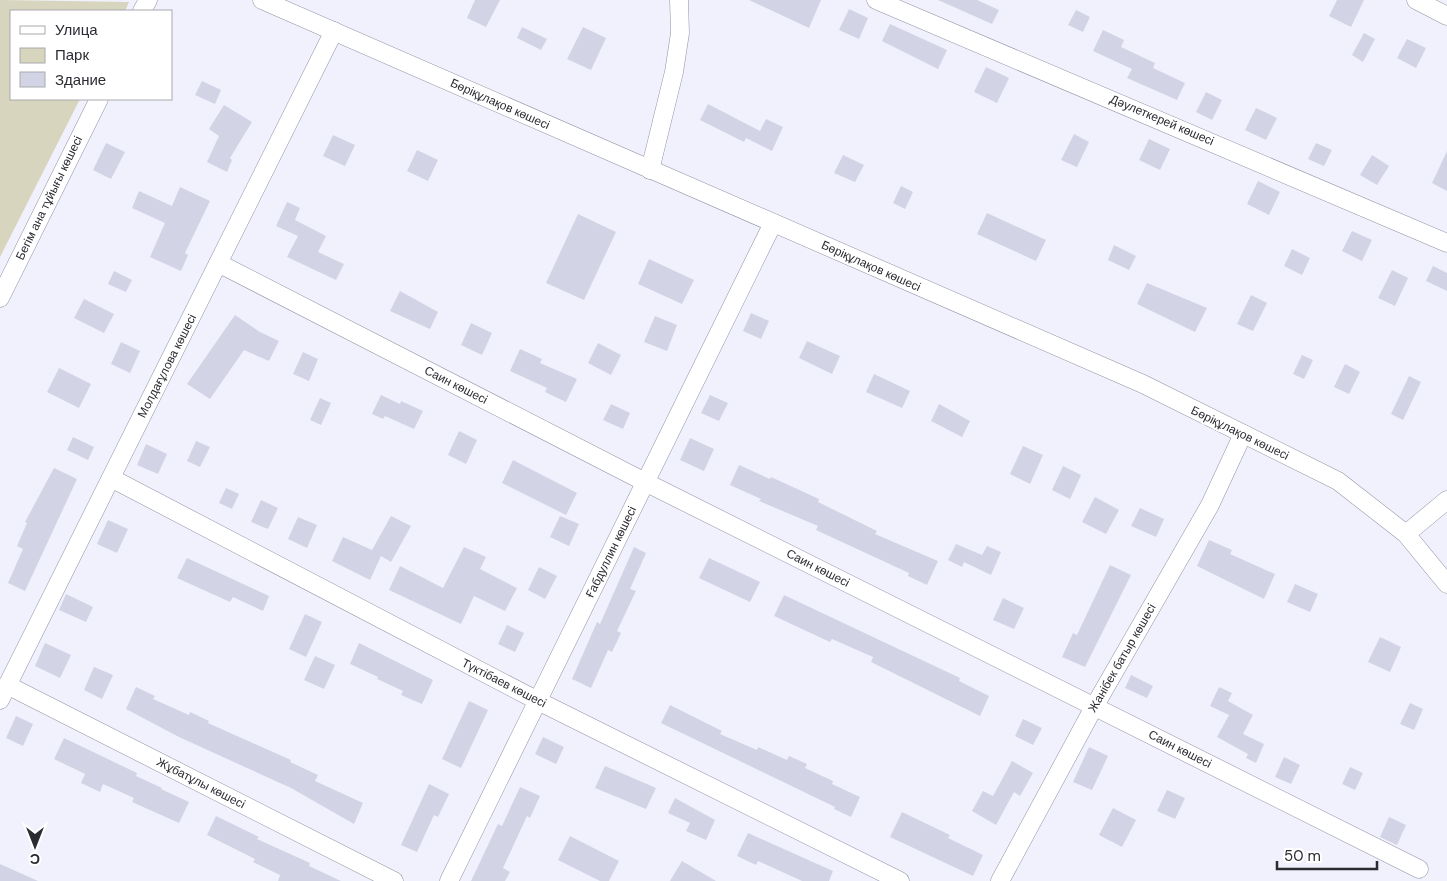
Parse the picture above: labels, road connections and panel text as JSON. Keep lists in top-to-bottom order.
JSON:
{
  "streets": {
    "street": [
      "Бөріқұлақов көшесі",
      "Дәулеткерей көшесі",
      "Бегім ана тұйығы көшесі",
      "Молдағұлова көшесі",
      "Саин көшесі",
      "Ғабдуллин көшесі",
      "Жанібек батыр көшесі",
      "Түктібаев көшесі",
      "Жұбатұлы көшесі"
    ]
  },
  "crossings": [
    ["Бөріқұлақов көшесі", "Молдағұлова көшесі"],
    ["Бөріқұлақов көшесі", "Ғабдуллин көшесі"],
    ["Бөріқұлақов көшесі", "Жанібек батыр көшесі"],
    ["Молдағұлова көшесі", "Саин көшесі"],
    ["Молдағұлова көшесі", "Түктібаев көшесі"],
    ["Молдағұлова көшесі", "Жұбатұлы көшесі"],
    ["Саин көшесі", "Ғабдуллин көшесі"],
    ["Саин көшесі", "Жанібек батыр көшесі"],
    ["Ғабдуллин көшесі", "Түктібаев көшесі"]
  ],
  "legend": ["Улица", "Парк", "Здание"],
  "scale_bar": "50 m",
  "north": "bottom"
}
